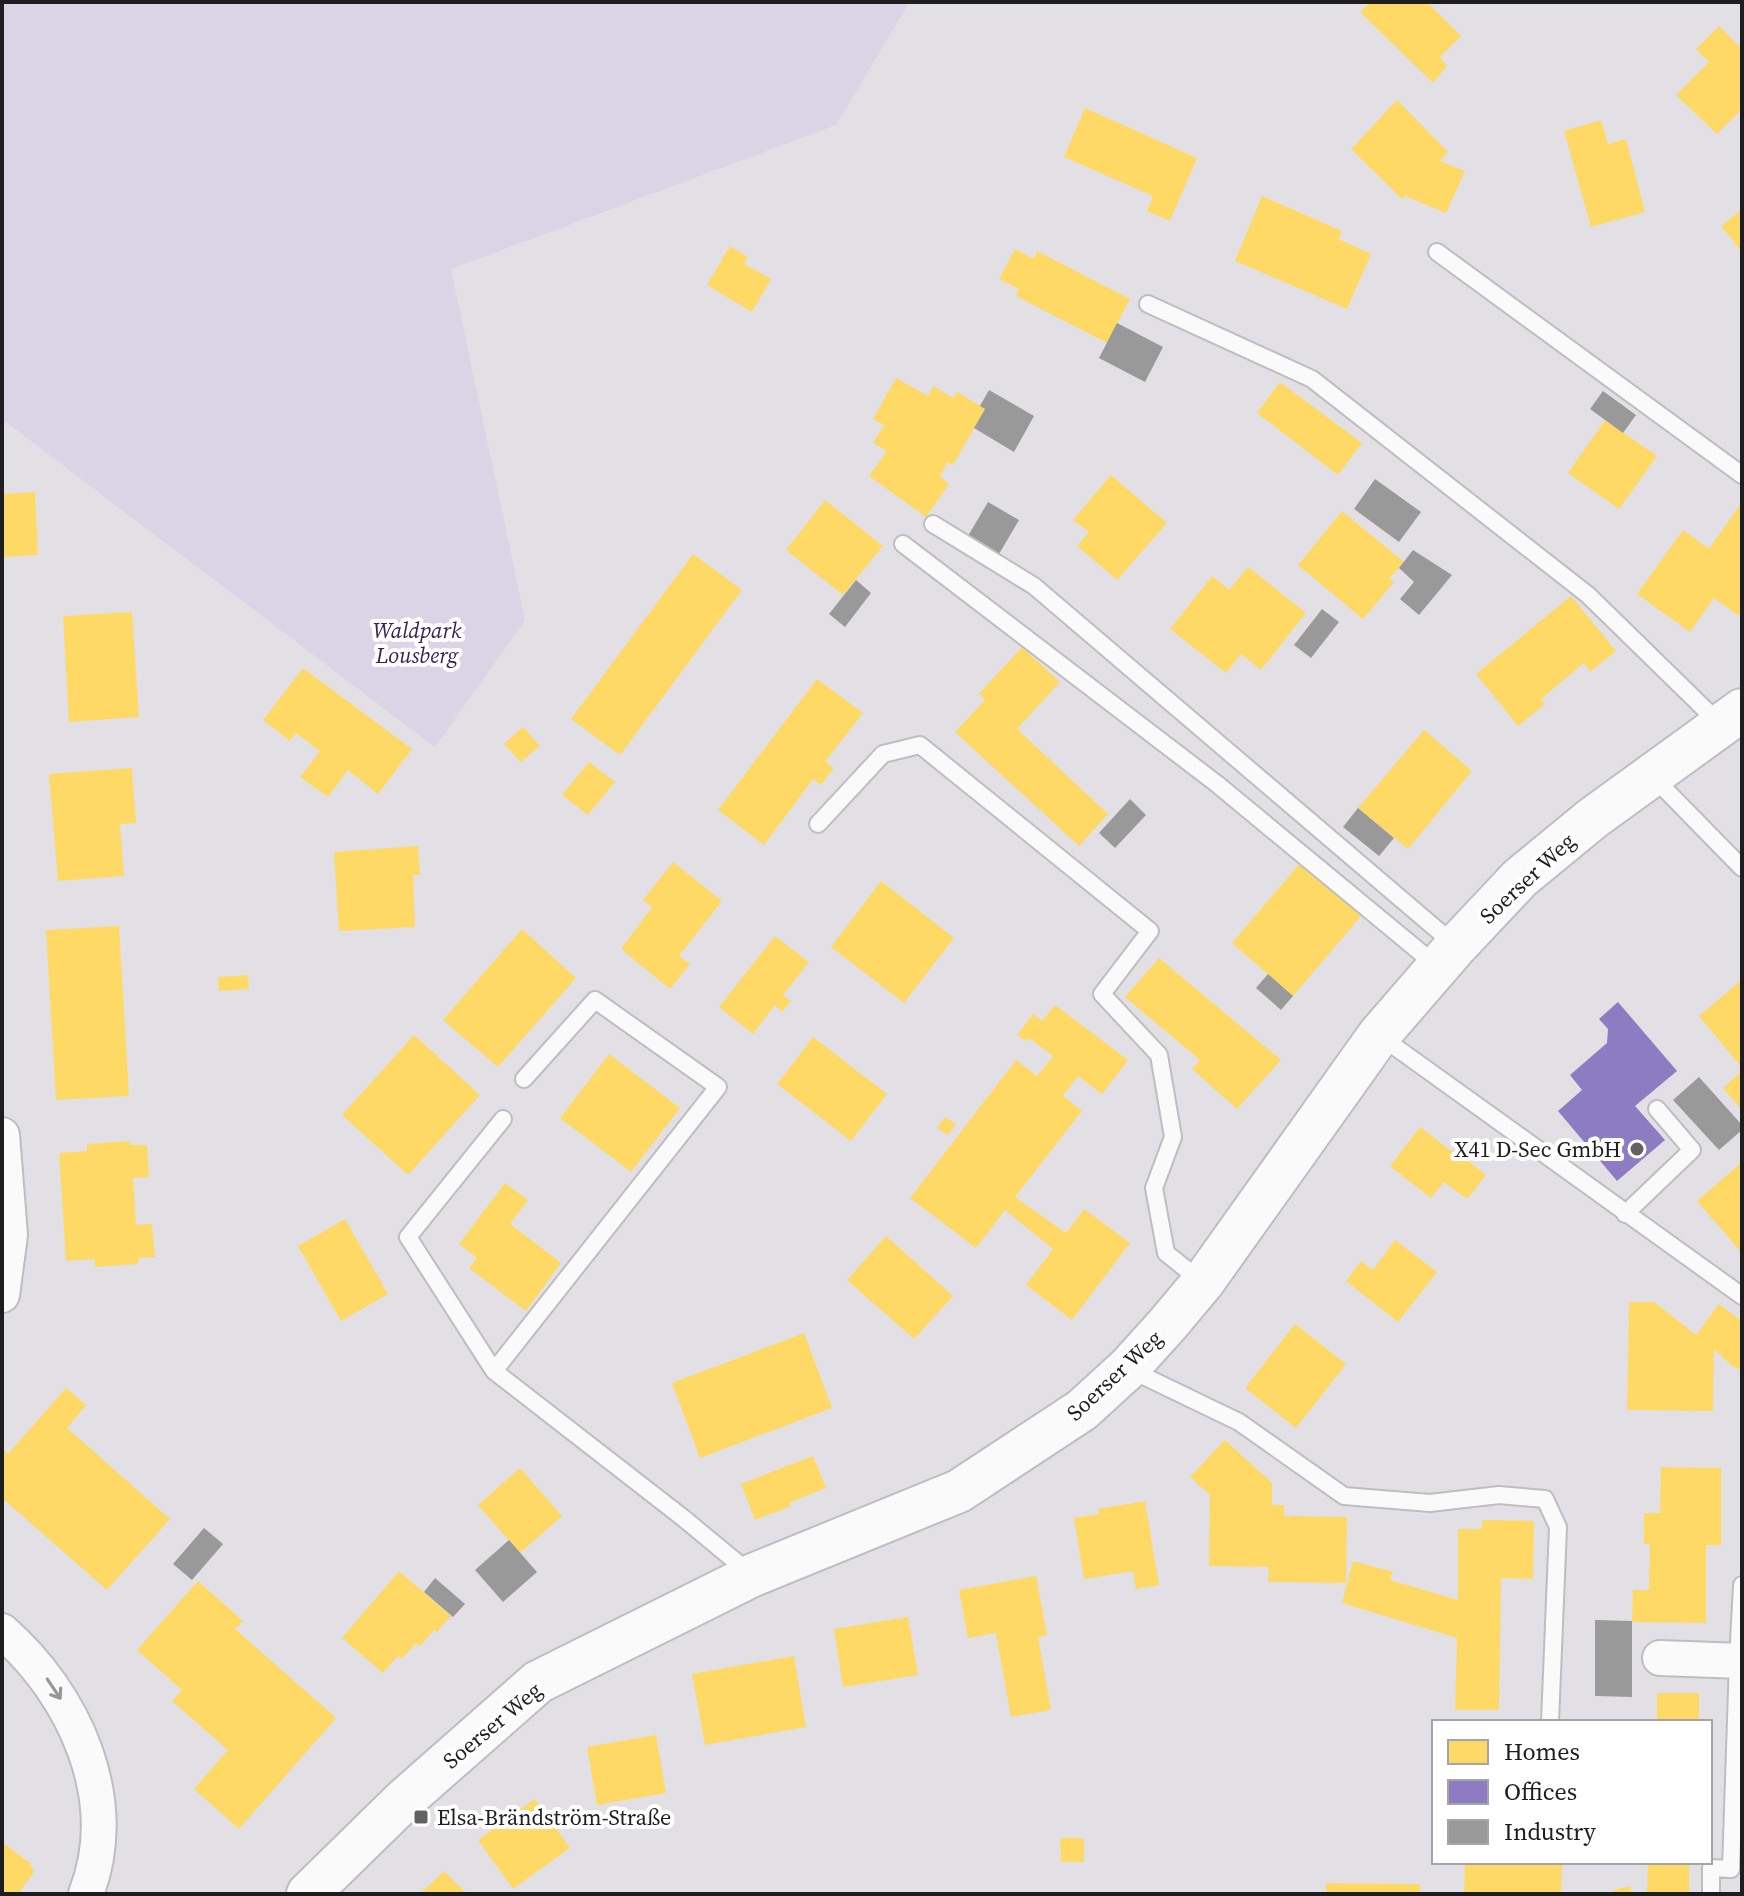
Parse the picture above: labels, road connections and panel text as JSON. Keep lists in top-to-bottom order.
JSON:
{
  "streets": {
    "street": ["Soerser Weg"]
  },
  "parks": ["Waldpark Lousberg"],
  "places": {
    "other": ["X41 D-Sec GmbH"],
    "transit": ["Elsa-Brändström-Straße"]
  },
  "legend": ["Homes", "Offices", "Industry"]
}
